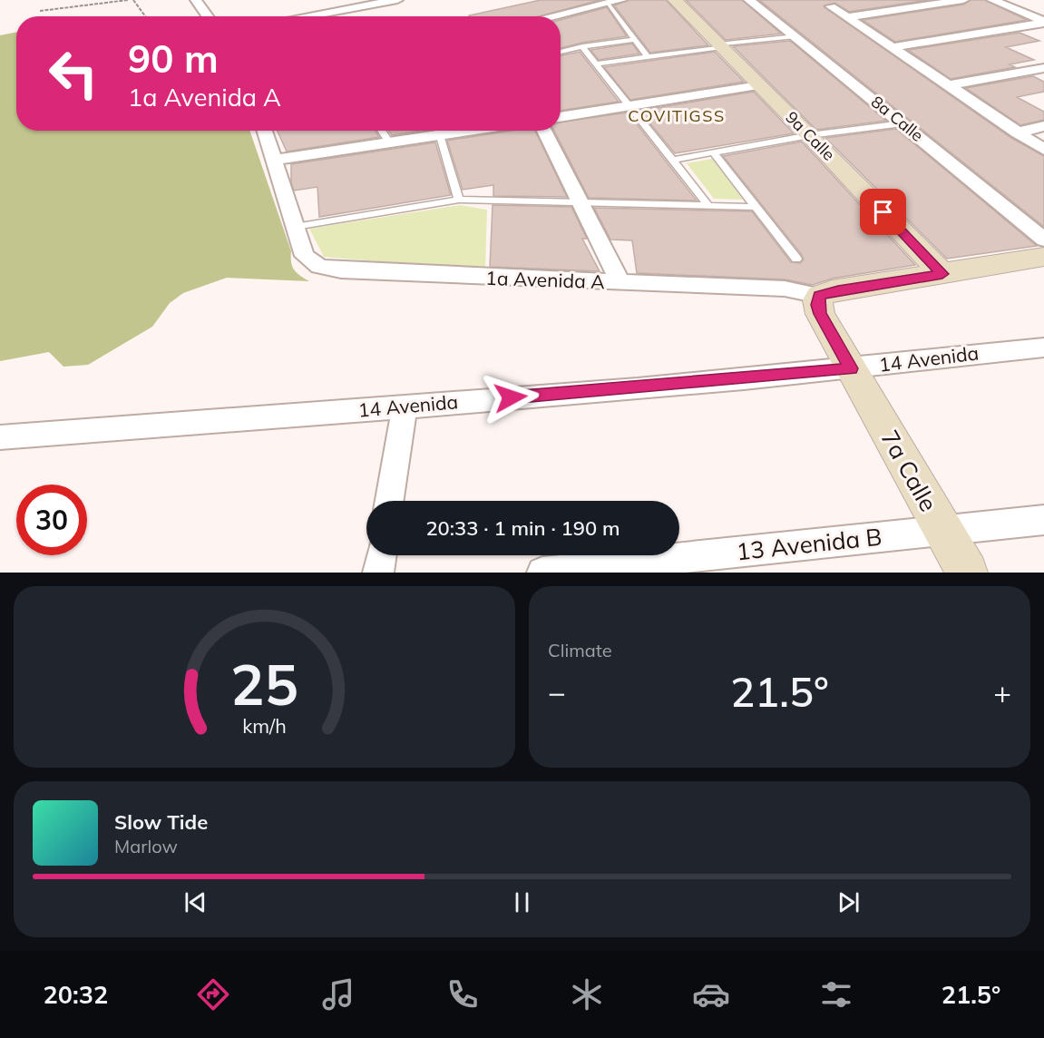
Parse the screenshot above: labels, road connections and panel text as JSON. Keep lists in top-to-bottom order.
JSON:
{
  "streets": {
    "main road": ["9a Calle", "1a Avenida A", "7a Calle"],
    "street": ["8a Calle", "14 Avenida", "13 Avenida B"]
  },
  "crossings": [
    ["9a Calle", "1a Avenida A"],
    ["14 Avenida", "7a Calle"],
    ["7a Calle", "13 Avenida B"]
  ],
  "districts": ["COVITIGSS"],
  "page": {
    "turn": ["90 m", "1a Avenida A"],
    "limit": "30",
    "trip": "20:33 · 1 min · 190 m",
    "tile": "Climate",
    "heat": ["−", "21.5°", "+"],
    "song": ["Slow Tide", "Marlow"],
    "tabs": ["20:32", "21.5°"],
    "gauge": ["25", "km/h"]
  }
}
